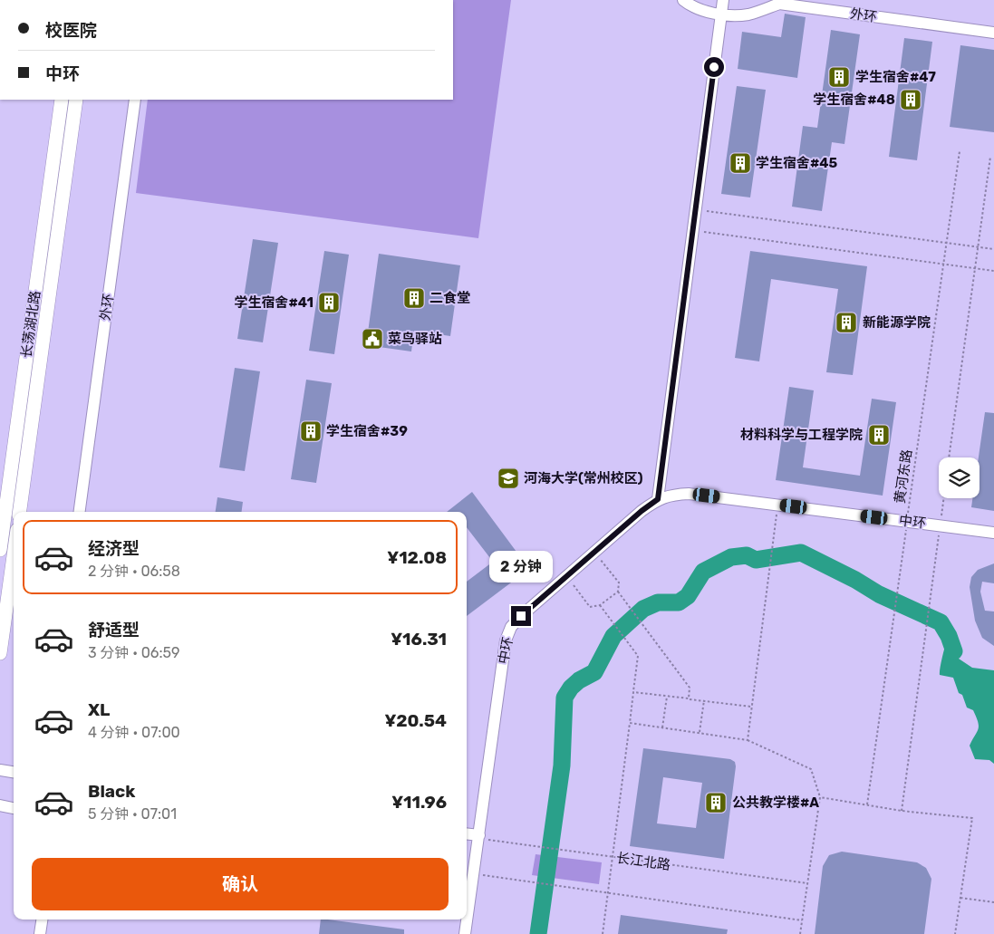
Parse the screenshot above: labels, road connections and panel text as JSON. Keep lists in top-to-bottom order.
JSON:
{
  "streets": {
    "main road": ["长荡湖北路"],
    "lane": ["外环", "中环"],
    "path": ["黄河东路", "长江北路"]
  },
  "crossings": [
    ["黄河东路", "中环"],
    ["中环", "长江北路"]
  ],
  "places": {
    "building": [
      "学生宿舍#47",
      "学生宿舍#48",
      "学生宿舍#45",
      "二食堂",
      "学生宿舍#41",
      "新能源学院",
      "学生宿舍#39",
      "材料科学与工程学院",
      "公共教学楼#A"
    ],
    "public building": ["菜鸟驿站"],
    "school or university": ["河海大学(常州校区)"]
  },
  "page": {
    "banner": ["校医院", "中环"],
    "list": [
      {
        "name": "经济型",
        "note": "2 分钟 · 06:58",
        "value": "¥12.08"
      },
      {
        "name": "舒适型",
        "note": "3 分钟 · 06:59",
        "value": "¥16.31"
      },
      {
        "name": "XL",
        "note": "4 分钟 · 07:00",
        "value": "¥20.54"
      },
      {
        "name": "Black",
        "note": "5 分钟 · 07:01",
        "value": "¥11.96"
      }
    ],
    "bubble": "2 分钟",
    "buttons": "确认"
  }
}
